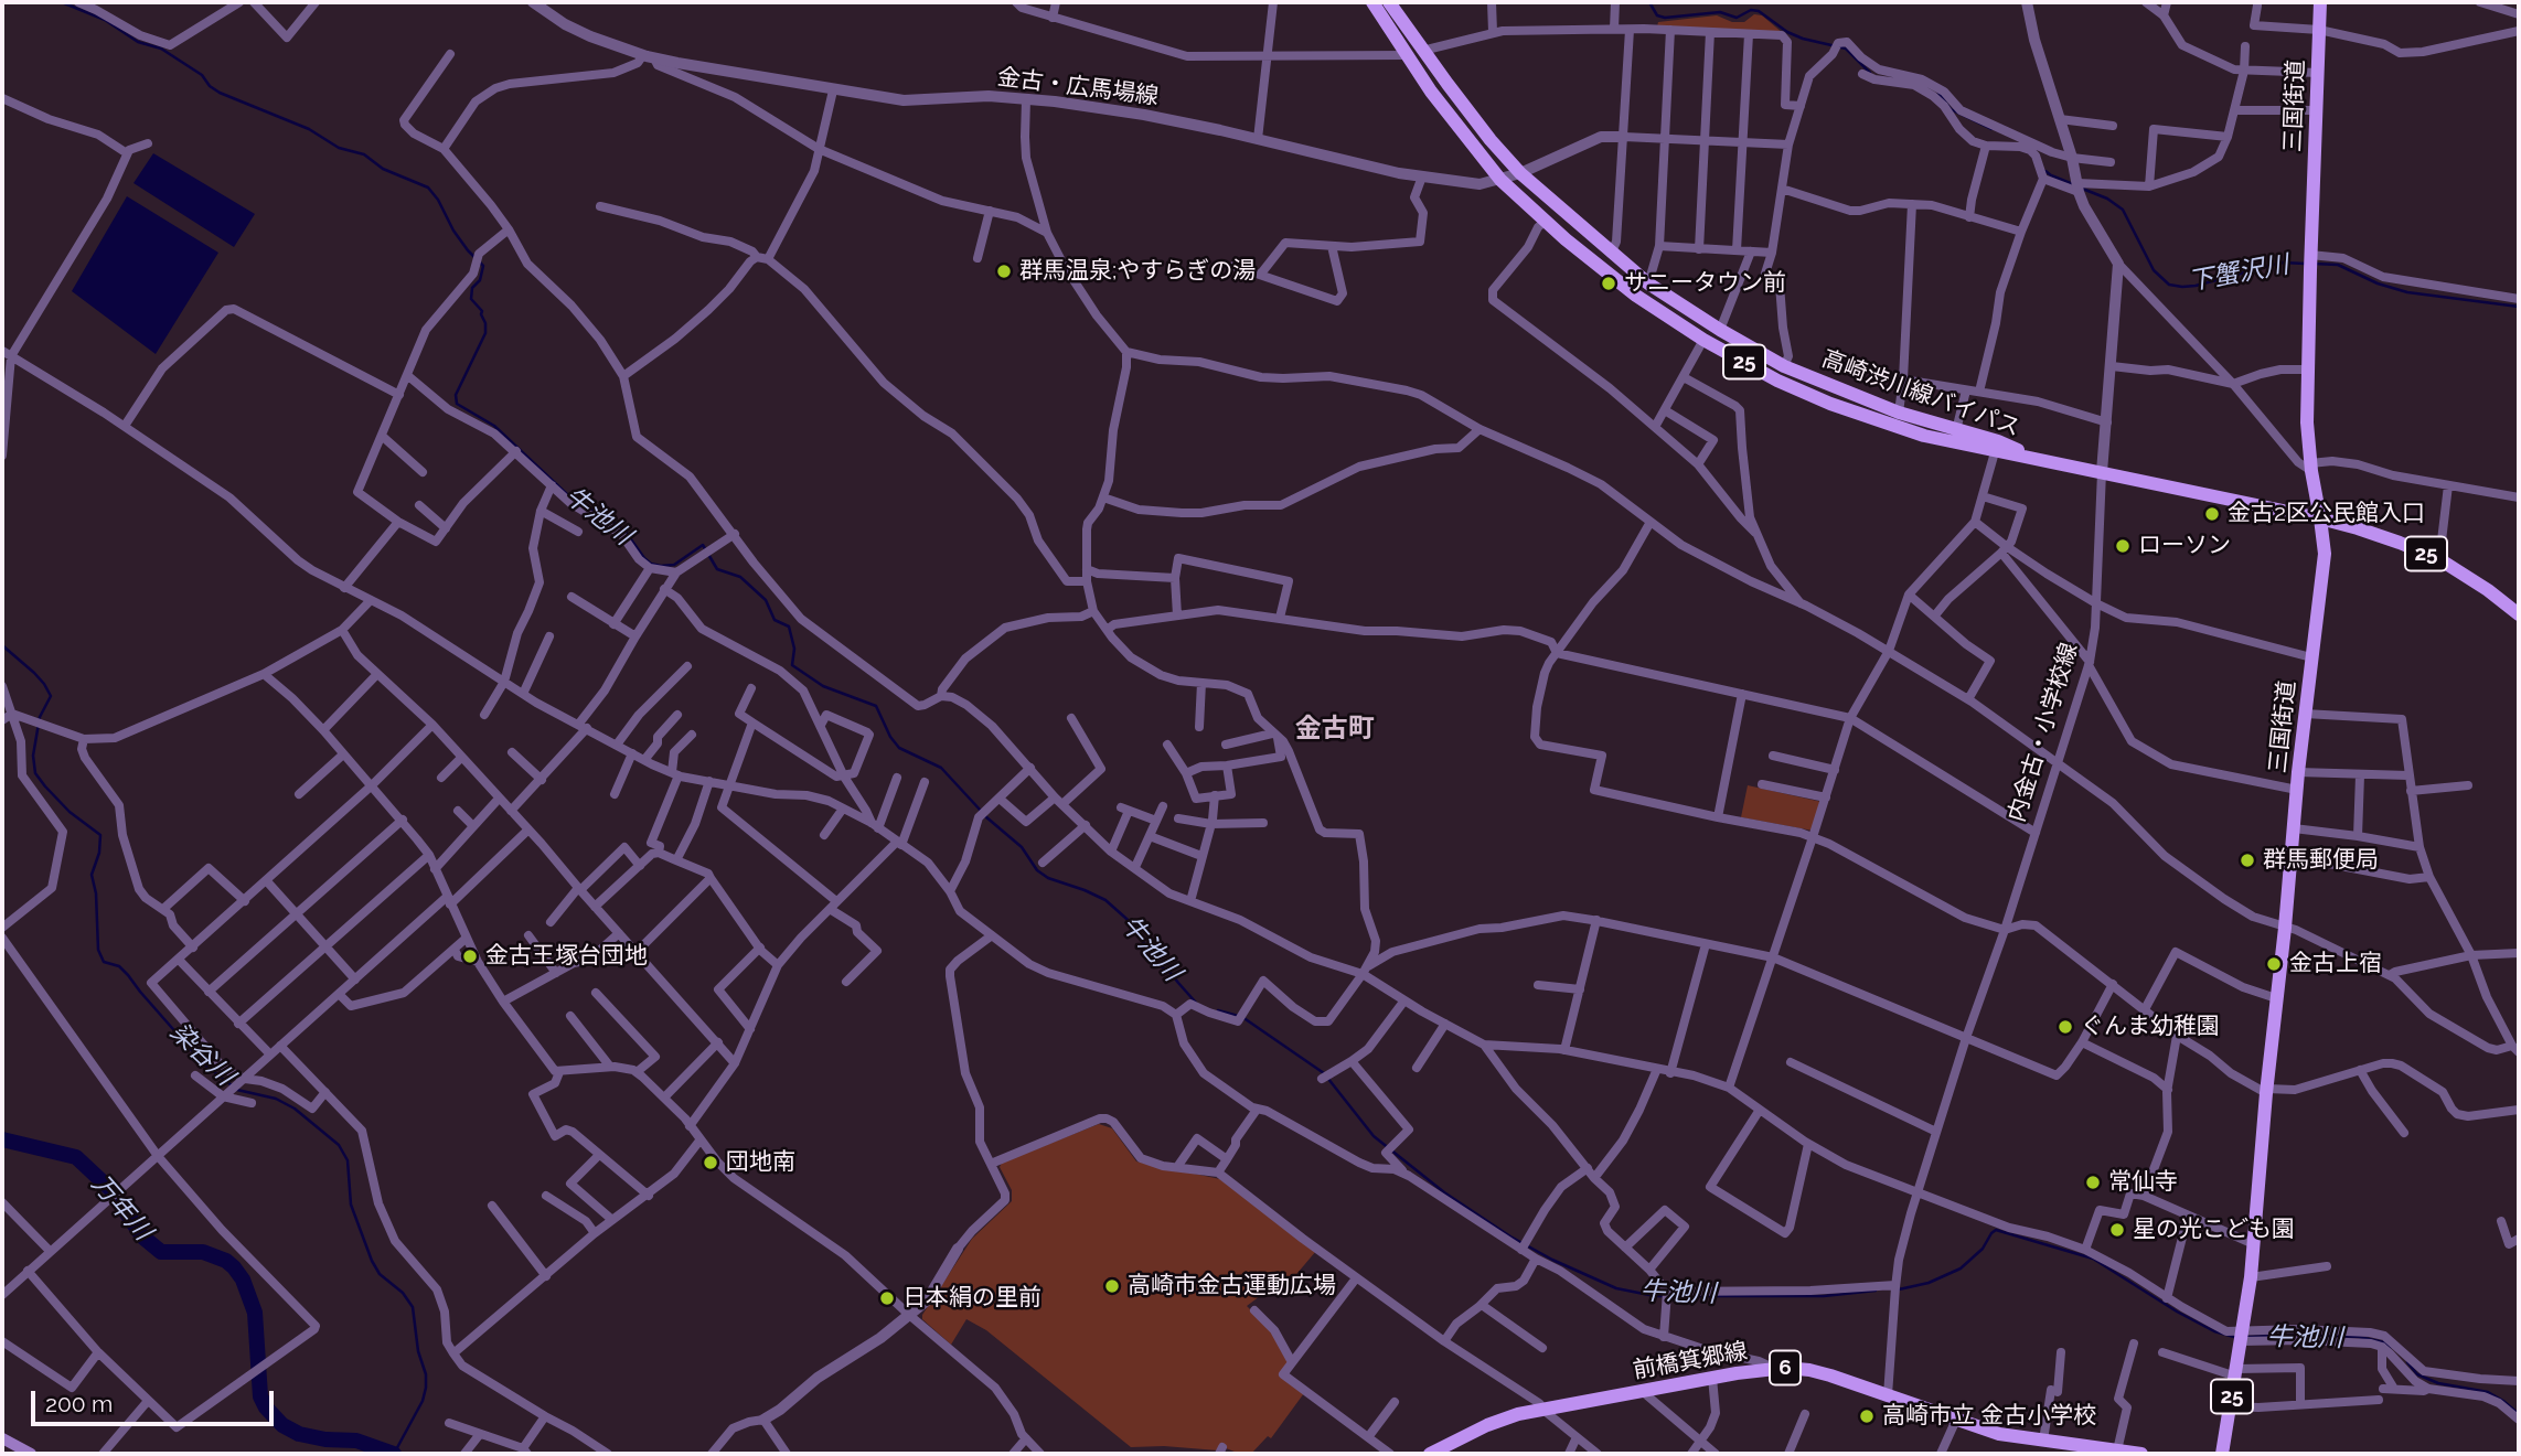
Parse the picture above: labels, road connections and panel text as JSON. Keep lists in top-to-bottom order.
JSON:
{
  "streets": {
    "main road": [
      "三国街道",
      "25",
      "高崎渋川線バイパス",
      "前橋箕郷線",
      "6"
    ],
    "street": ["金古・広馬場線", "内金古・小学校線"]
  },
  "crossings": [
    ["金古・広馬場線", "高崎渋川線バイパス"],
    ["三国街道", "高崎渋川線バイパス"],
    ["高崎渋川線バイパス", "内金古・小学校線"],
    ["内金古・小学校線", "前橋箕郷線"]
  ],
  "districts": ["金古町"],
  "water": [
    "下蟹沢川",
    "牛池川",
    "染谷川",
    "万年川"
  ],
  "places": [
    "群馬温泉;やすらぎの湯",
    "サニータウン前",
    "金古2区公民館入口",
    "ローソン",
    "群馬郵便局",
    "金古王塚台団地",
    "金古上宿",
    "ぐんま幼稚園",
    "団地南",
    "常仙寺",
    "星の光こども園",
    "高崎市金古運動広場",
    "日本絹の里前",
    "高崎市立 金古小学校"
  ],
  "scale_bar": "200 m"
}
